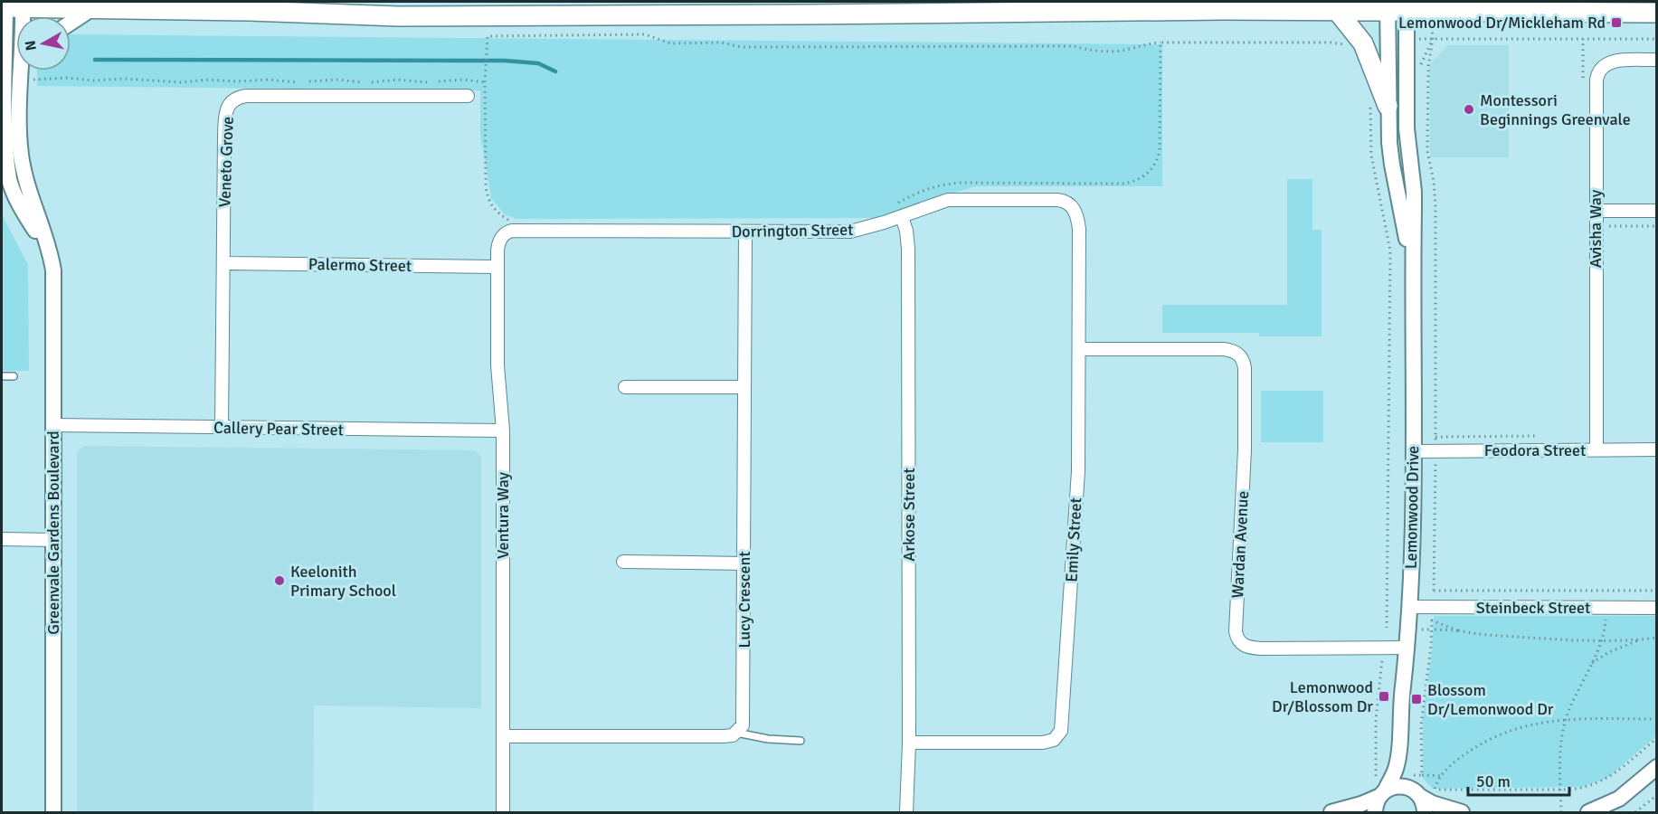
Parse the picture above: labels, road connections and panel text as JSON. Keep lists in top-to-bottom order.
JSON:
{
  "streets": {
    "street": [
      "Veneto Grove",
      "Avisha Way",
      "Dorrington Street",
      "Palermo Street",
      "Callery Pear Street",
      "Feodora Street",
      "Lemonwood Drive",
      "Arkose Street",
      "Ventura Way",
      "Greenvale Gardens Boulevard",
      "Emily Street",
      "Wardan Avenue",
      "Lucy Crescent",
      "Steinbeck Street"
    ]
  },
  "crossings": [
    ["Veneto Grove", "Palermo Street"],
    ["Veneto Grove", "Callery Pear Street"],
    ["Avisha Way", "Feodora Street"],
    ["Dorrington Street", "Arkose Street"],
    ["Dorrington Street", "Ventura Way"],
    ["Dorrington Street", "Emily Street"],
    ["Dorrington Street", "Lucy Crescent"],
    ["Palermo Street", "Ventura Way"],
    ["Callery Pear Street", "Ventura Way"],
    ["Callery Pear Street", "Greenvale Gardens Boulevard"],
    ["Feodora Street", "Lemonwood Drive"],
    ["Lemonwood Drive", "Wardan Avenue"],
    ["Lemonwood Drive", "Steinbeck Street"],
    ["Arkose Street", "Emily Street"],
    ["Emily Street", "Wardan Avenue"]
  ],
  "places": {
    "transit": ["Lemonwood Dr/Mickleham Rd", "Lemonwood Dr/Blossom Dr", "Blossom Dr/Lemonwood Dr"],
    "other": ["Montessori Beginnings Greenvale", "Keelonith Primary School"]
  },
  "scale_bar": "50 m",
  "north": "left"
}
